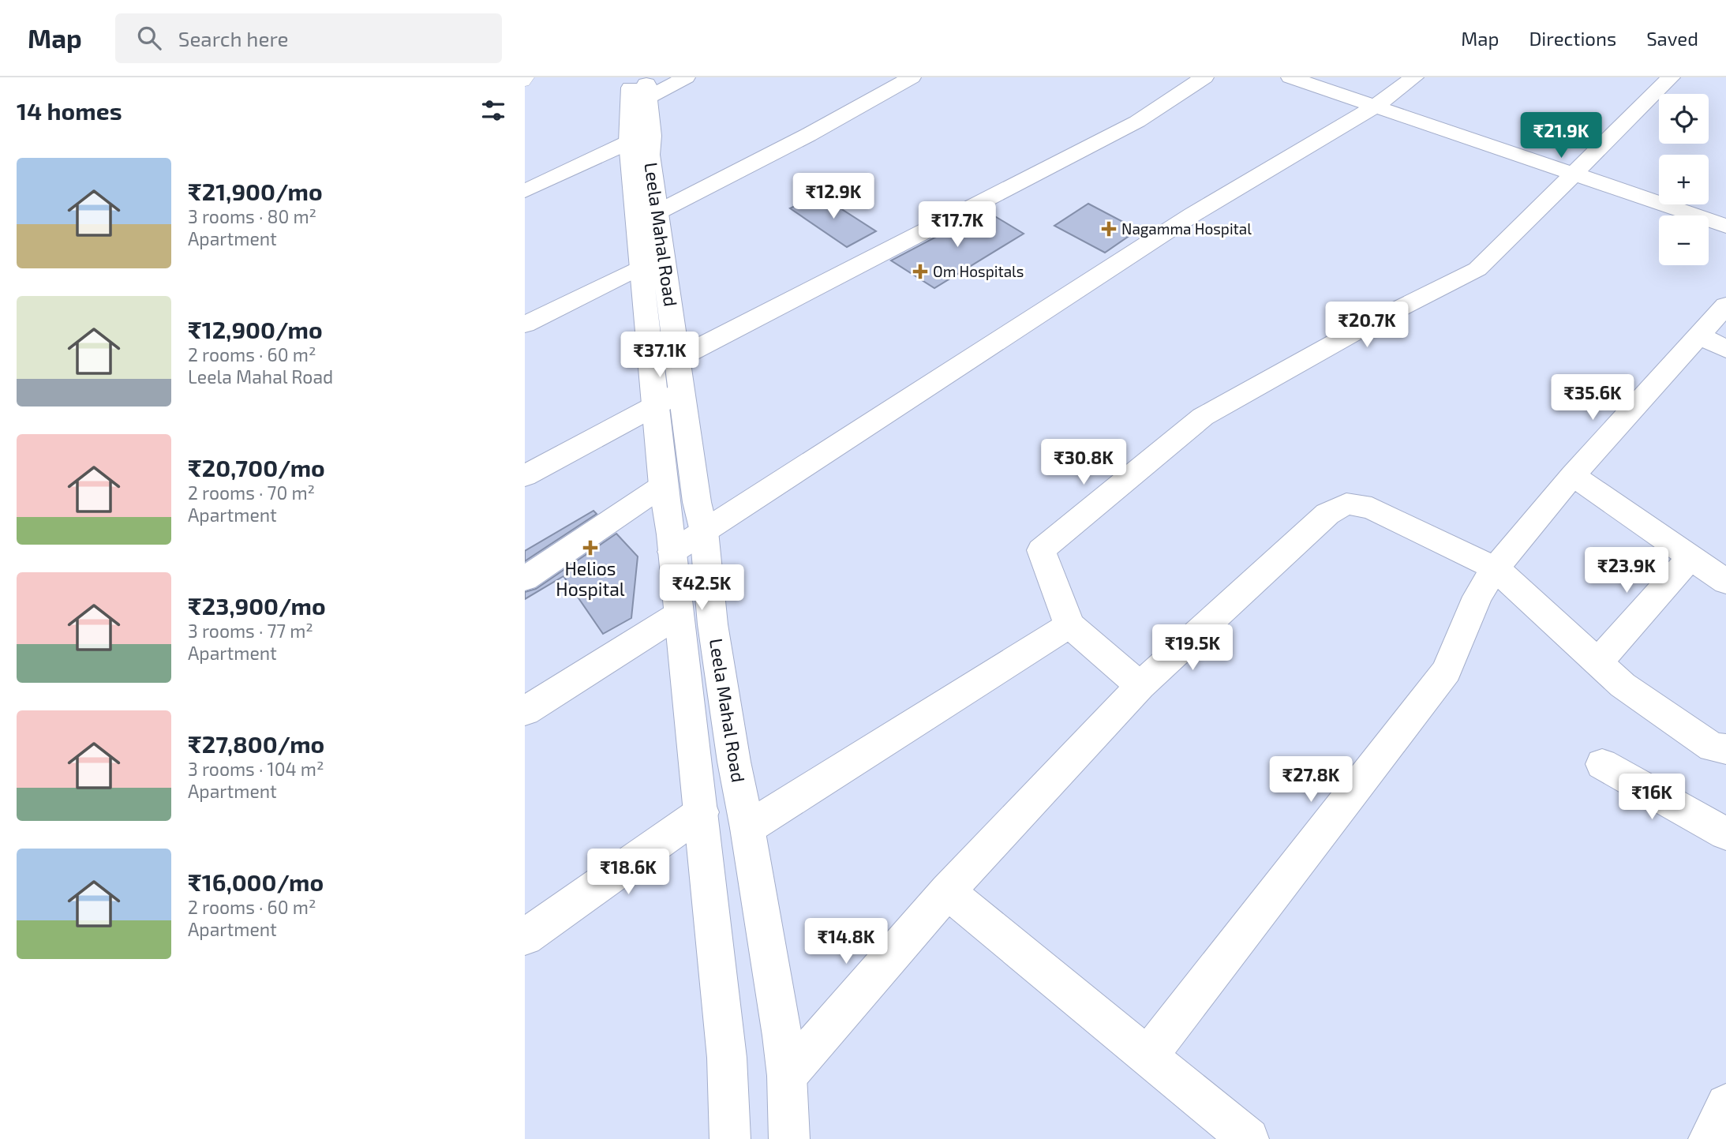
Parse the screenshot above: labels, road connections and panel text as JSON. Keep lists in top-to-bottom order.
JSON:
{
  "streets": {
    "street": ["Leela Mahal Road"]
  },
  "places": {
    "health": ["Nagamma Hospital", "Om Hospitals", "Helios Hospital"]
  },
  "page": {
    "header": "Map",
    "search": "Search here",
    "nav": ["Map", "Directions", "Saved"],
    "heading": "14 homes",
    "map_buttons": ["+", "−"],
    "price": [
      "₹21.9K",
      "₹12.9K",
      "₹17.7K",
      "₹20.7K",
      "₹37.1K",
      "₹35.6K",
      "₹30.8K",
      "₹23.9K",
      "₹42.5K",
      "₹19.5K",
      "₹27.8K",
      "₹16K",
      "₹18.6K",
      "₹14.8K"
    ],
    "list": [
      {
        "name": "₹21,900/mo",
        "note": "3 rooms · 80 m² · Apartment"
      },
      {
        "name": "₹12,900/mo",
        "note": "2 rooms · 60 m² · Leela Mahal Road"
      },
      {
        "name": "₹20,700/mo",
        "note": "2 rooms · 70 m² · Apartment"
      },
      {
        "name": "₹23,900/mo",
        "note": "3 rooms · 77 m² · Apartment"
      },
      {
        "name": "₹27,800/mo",
        "note": "3 rooms · 104 m² · Apartment"
      },
      {
        "name": "₹16,000/mo",
        "note": "2 rooms · 60 m² · Apartment"
      }
    ]
  }
}
